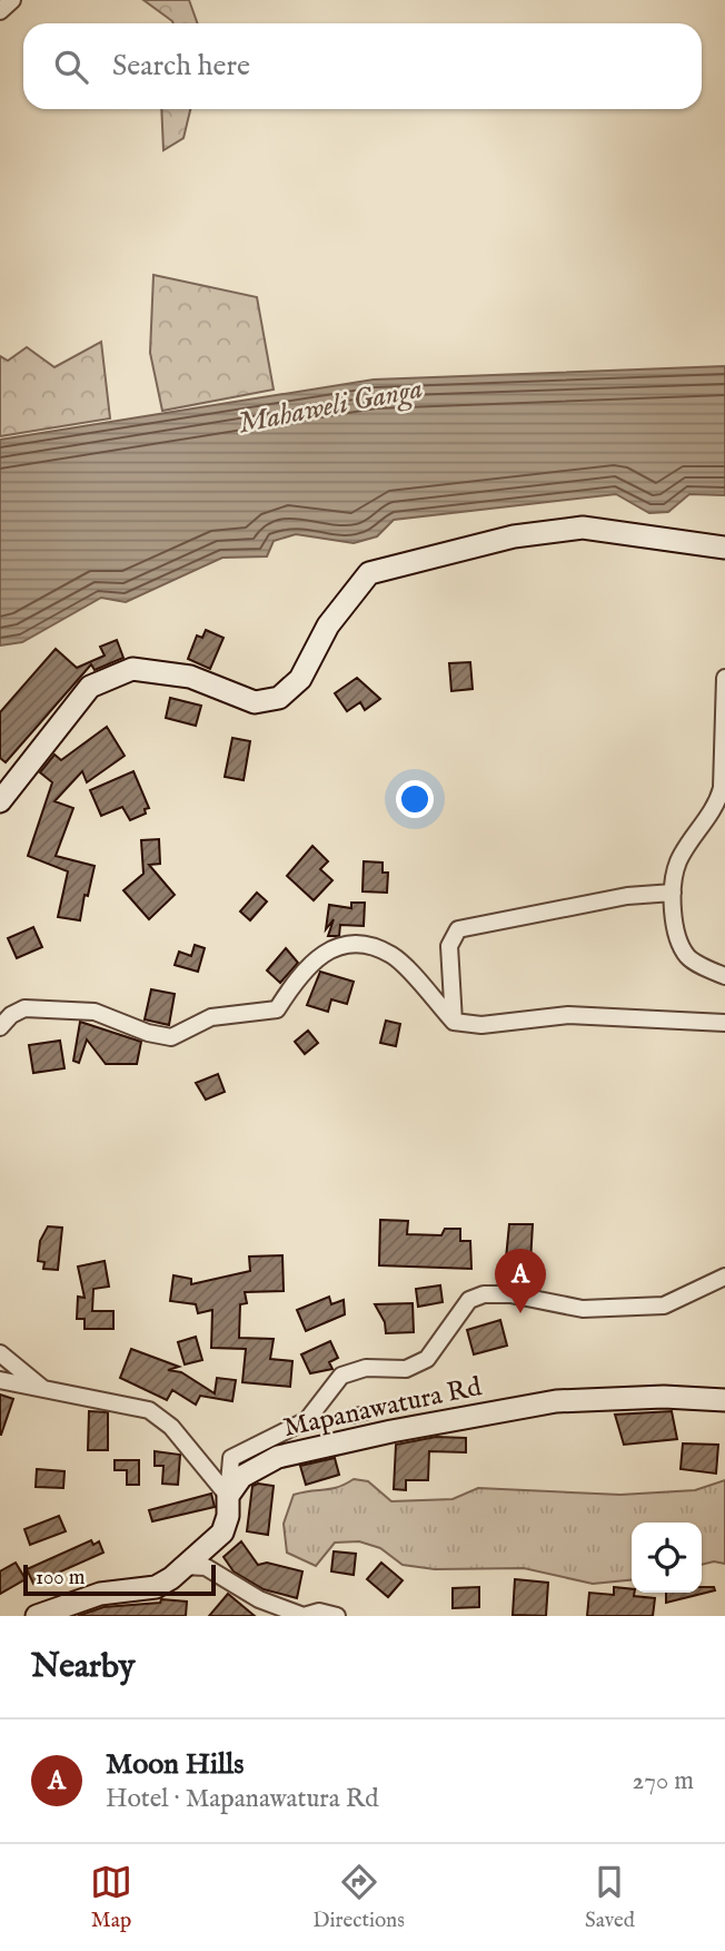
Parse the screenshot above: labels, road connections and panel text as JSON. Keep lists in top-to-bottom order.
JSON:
{
  "streets": {
    "street": ["Mapanawatura Rd"]
  },
  "water": ["Mahaweli Ganga"],
  "scale_bar": "100 m",
  "page": {
    "search": "Search here",
    "pins": "A",
    "scale": "100 m",
    "heading": "Nearby",
    "list": [
      {
        "mark": "A",
        "name": "Moon Hills",
        "note": "Hotel · Mapanawatura Rd",
        "value": "270 m"
      }
    ],
    "nav": ["Map", "Directions", "Saved"]
  }
}
